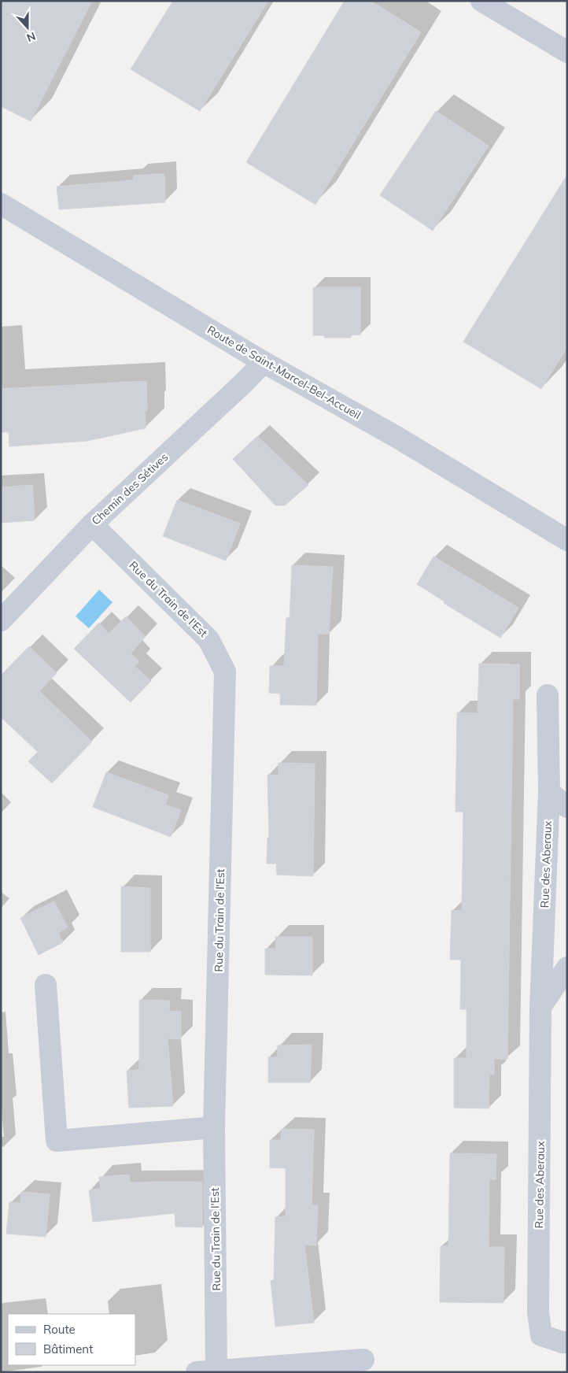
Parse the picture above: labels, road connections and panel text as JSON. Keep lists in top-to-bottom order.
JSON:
{
  "streets": {
    "street": [
      "Route de Saint-Marcel-Bel-Accueil",
      "Chemin des Sétives",
      "Rue du Train de l'Est",
      "Rue des Aberaux"
    ]
  },
  "crossings": [
    ["Route de Saint-Marcel-Bel-Accueil", "Chemin des Sétives"],
    ["Chemin des Sétives", "Rue du Train de l'Est"]
  ],
  "legend": ["Route", "Bâtiment"],
  "north": "bottom"
}
